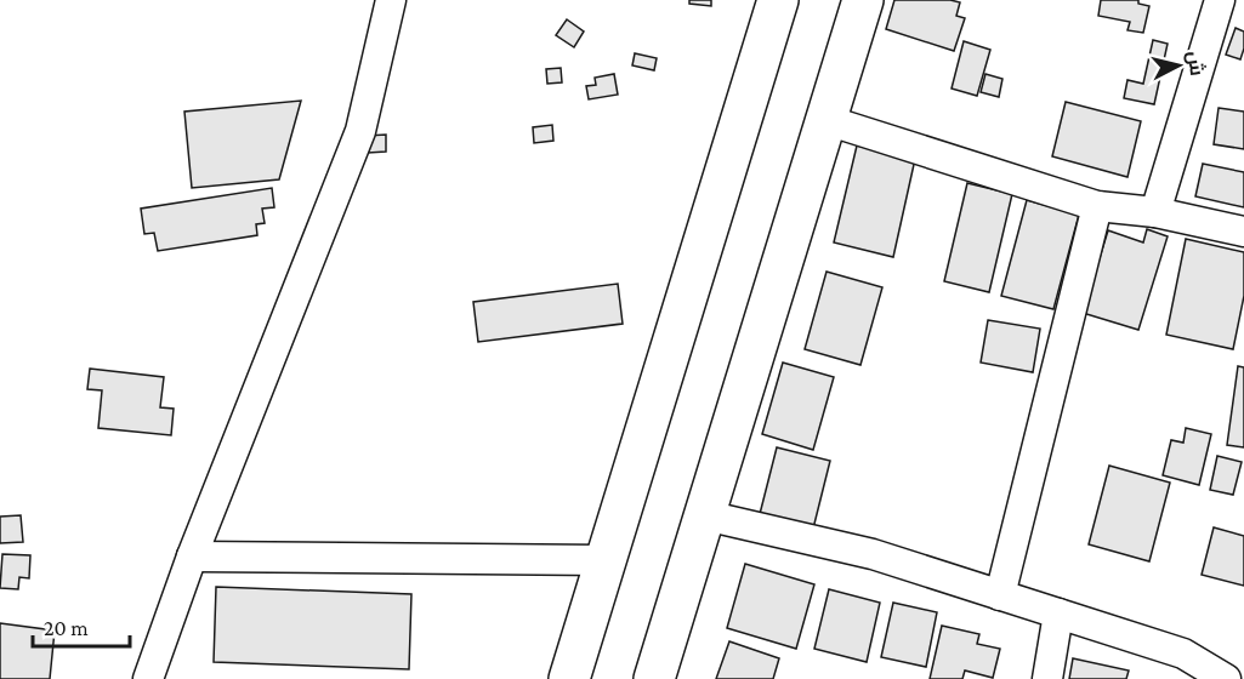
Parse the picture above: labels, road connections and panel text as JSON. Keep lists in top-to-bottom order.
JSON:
{
  "scale_bar": "20 m",
  "north": "right"
}
